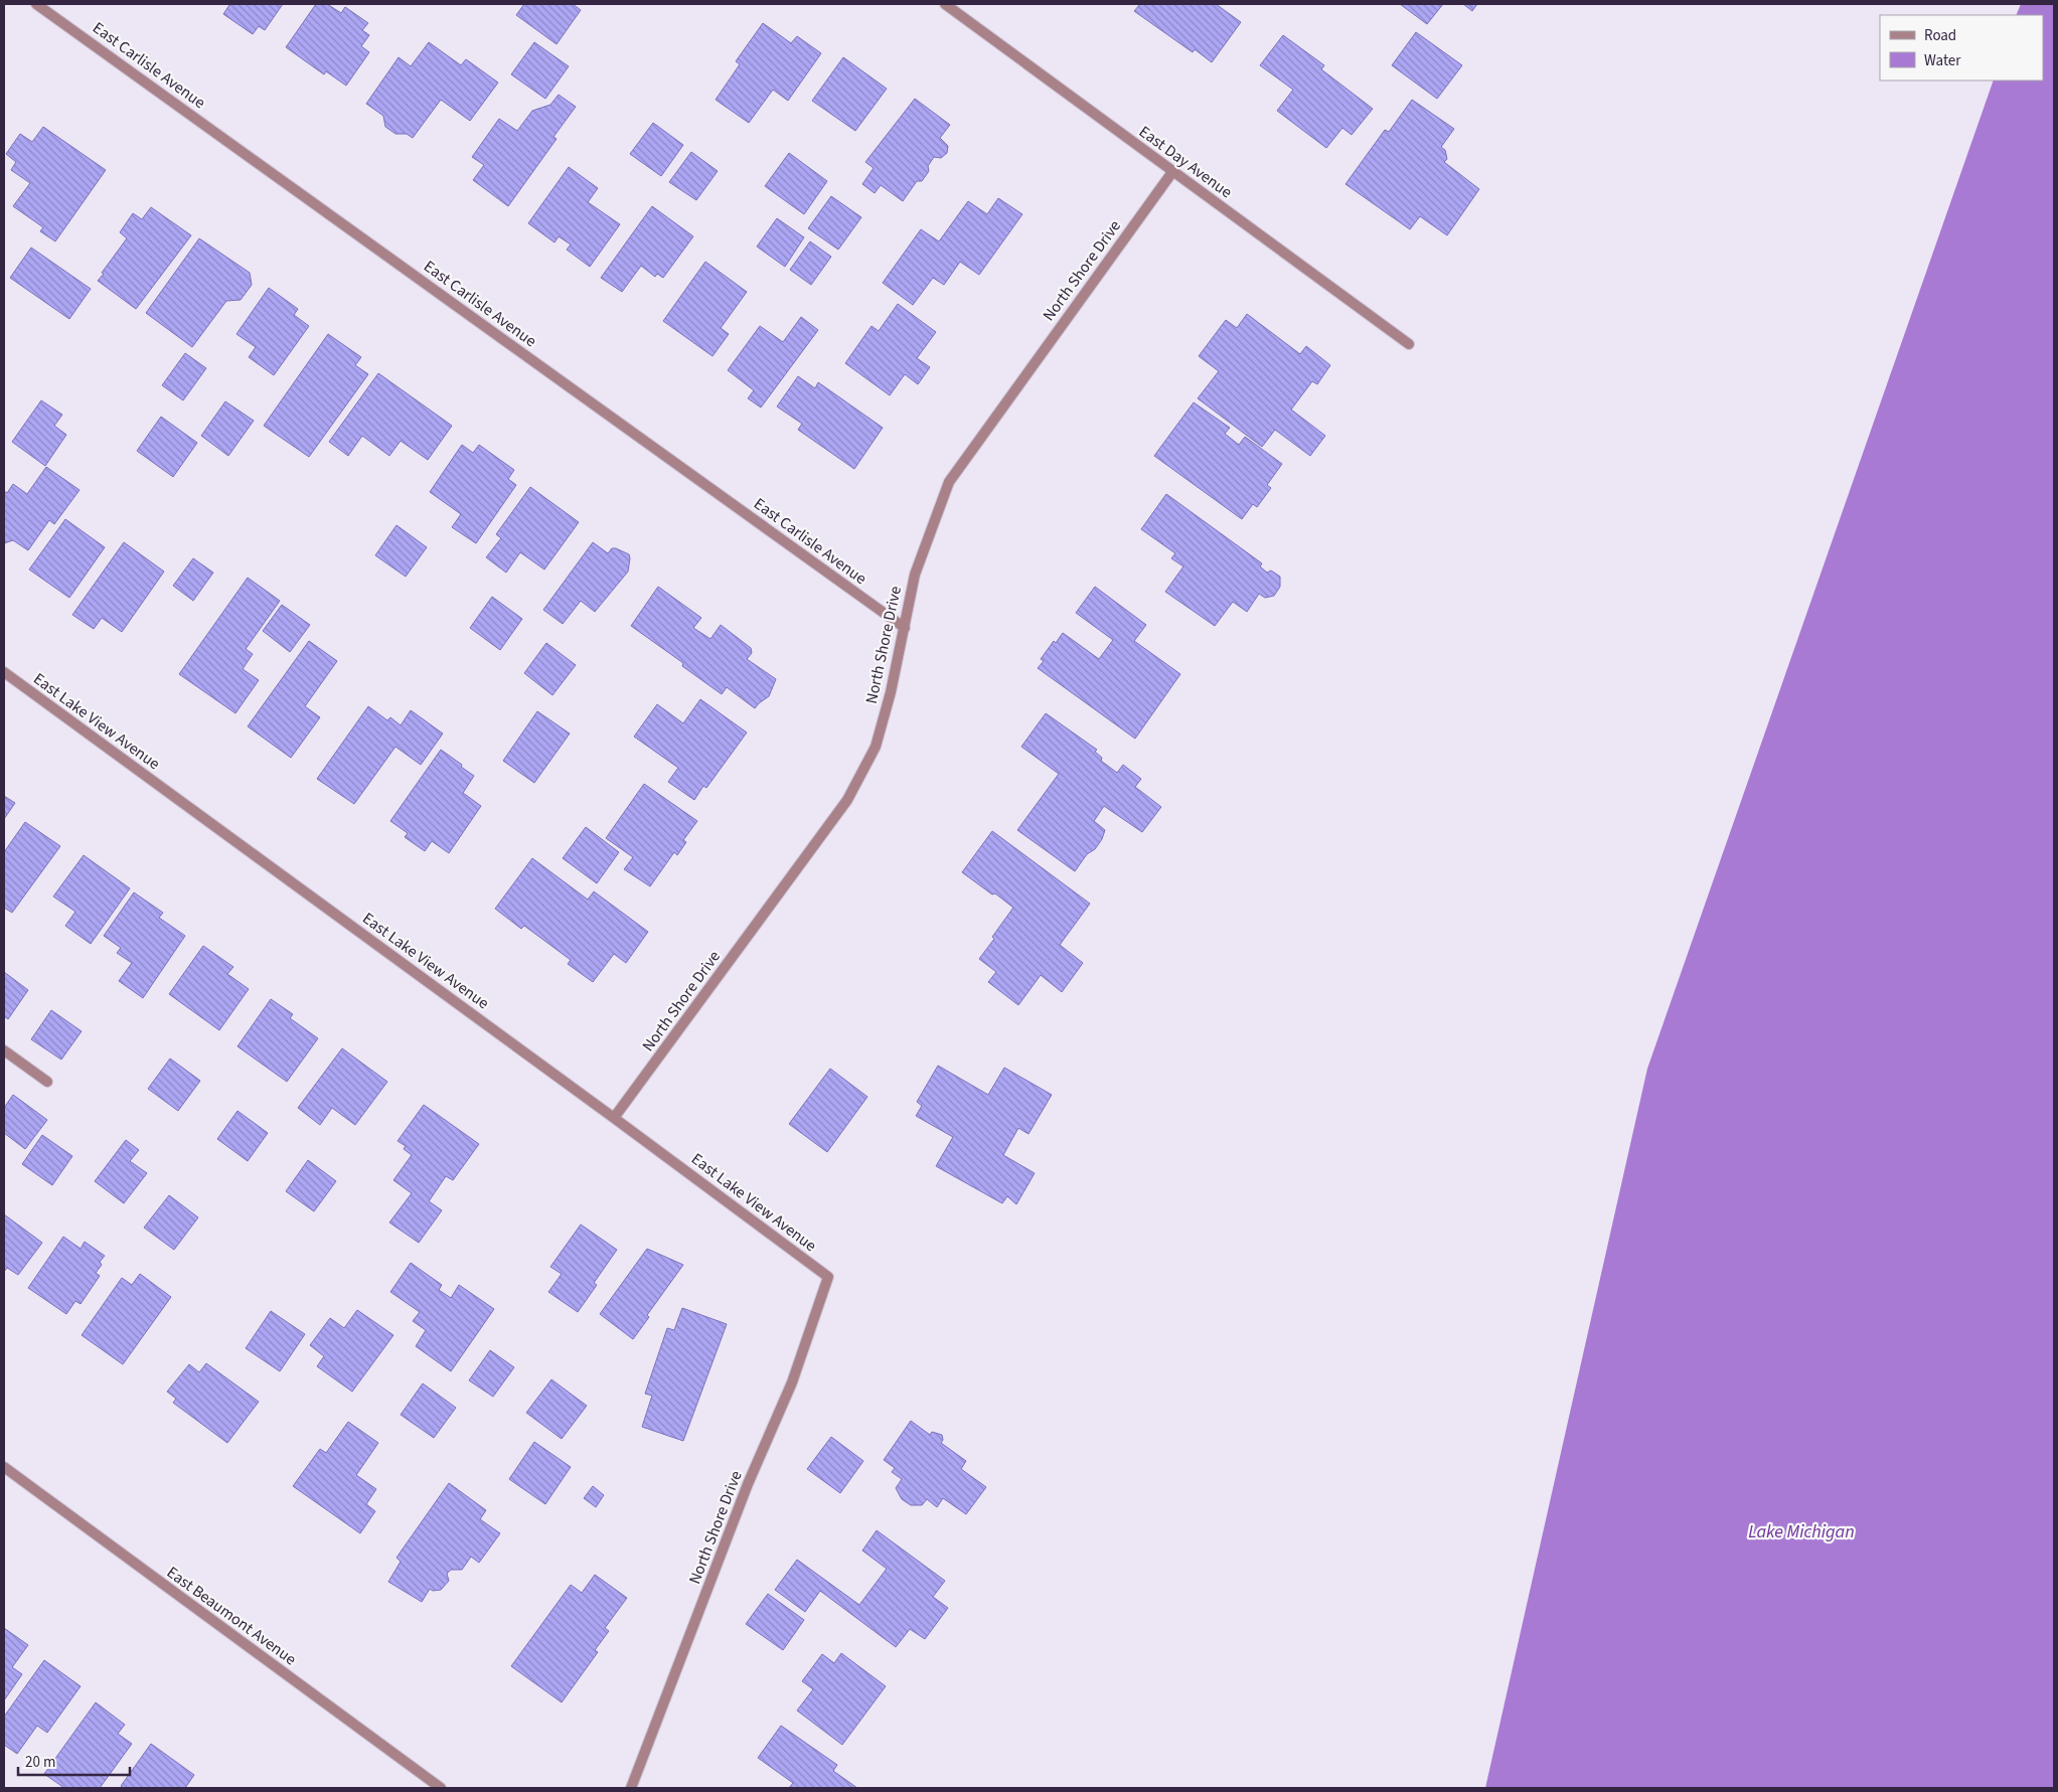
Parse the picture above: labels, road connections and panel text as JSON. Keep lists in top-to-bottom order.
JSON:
{
  "streets": {
    "street": [
      "East Carlisle Avenue",
      "East Day Avenue",
      "North Shore Drive",
      "East Lake View Avenue",
      "East Beaumont Avenue"
    ]
  },
  "crossings": [
    ["East Carlisle Avenue", "North Shore Drive"],
    ["East Day Avenue", "North Shore Drive"],
    ["North Shore Drive", "East Lake View Avenue"]
  ],
  "water": ["Lake Michigan"],
  "legend": ["Road", "Water"],
  "scale_bar": "20 m"
}
